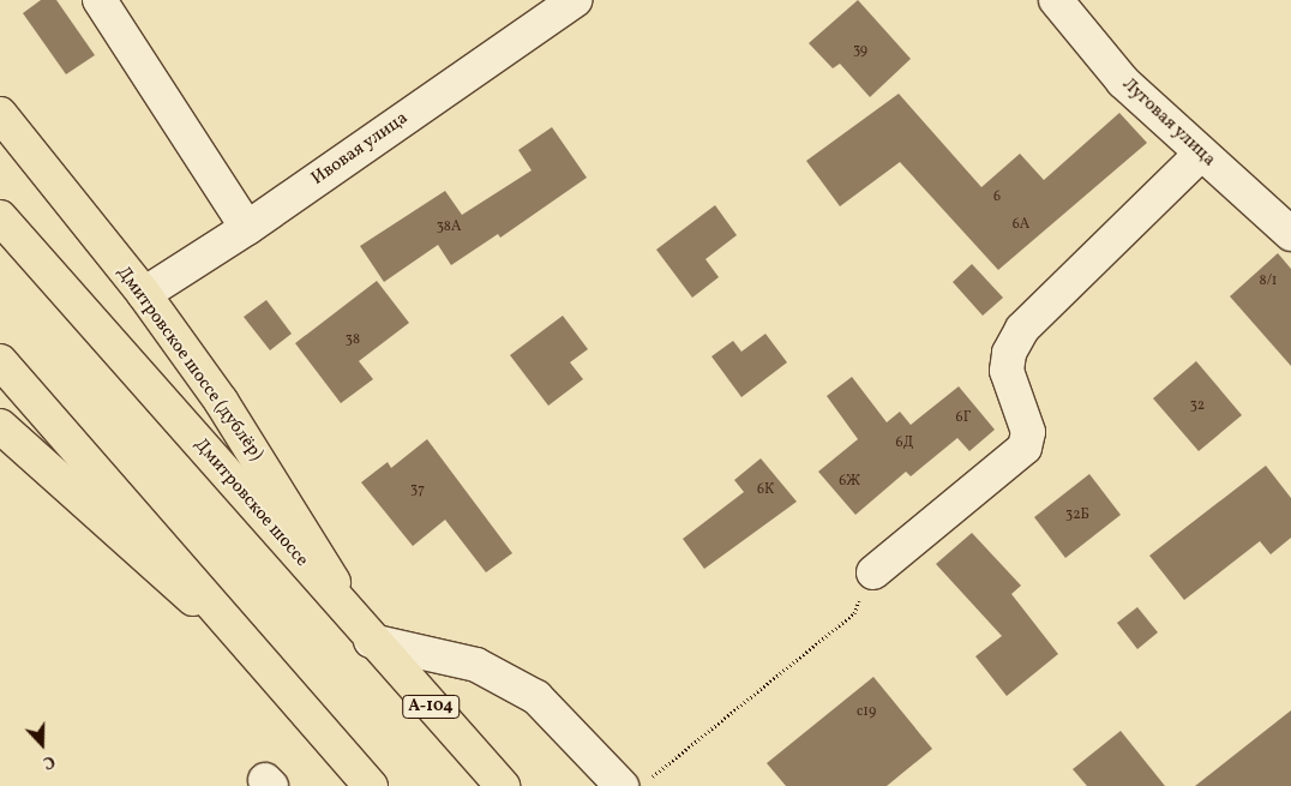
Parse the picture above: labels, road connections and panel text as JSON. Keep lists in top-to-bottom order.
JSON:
{
  "streets": {
    "main road": ["Дмитровское шоссе (дублёр)", "Дмитровское шоссе", "А-104"],
    "street": ["Луговая улица", "Ивовая улица"]
  },
  "crossings": [
    ["Ивовая улица", "Дмитровское шоссе (дублёр)"],
    ["Дмитровское шоссе (дублёр)", "Дмитровское шоссе"]
  ],
  "house_numbers": [
    "39",
    "6",
    "6А",
    "38А",
    "8/1",
    "38",
    "32",
    "6Г",
    "6Д",
    "6Ж",
    "37",
    "6К",
    "32Б",
    "с19"
  ],
  "north": "bottom"
}
